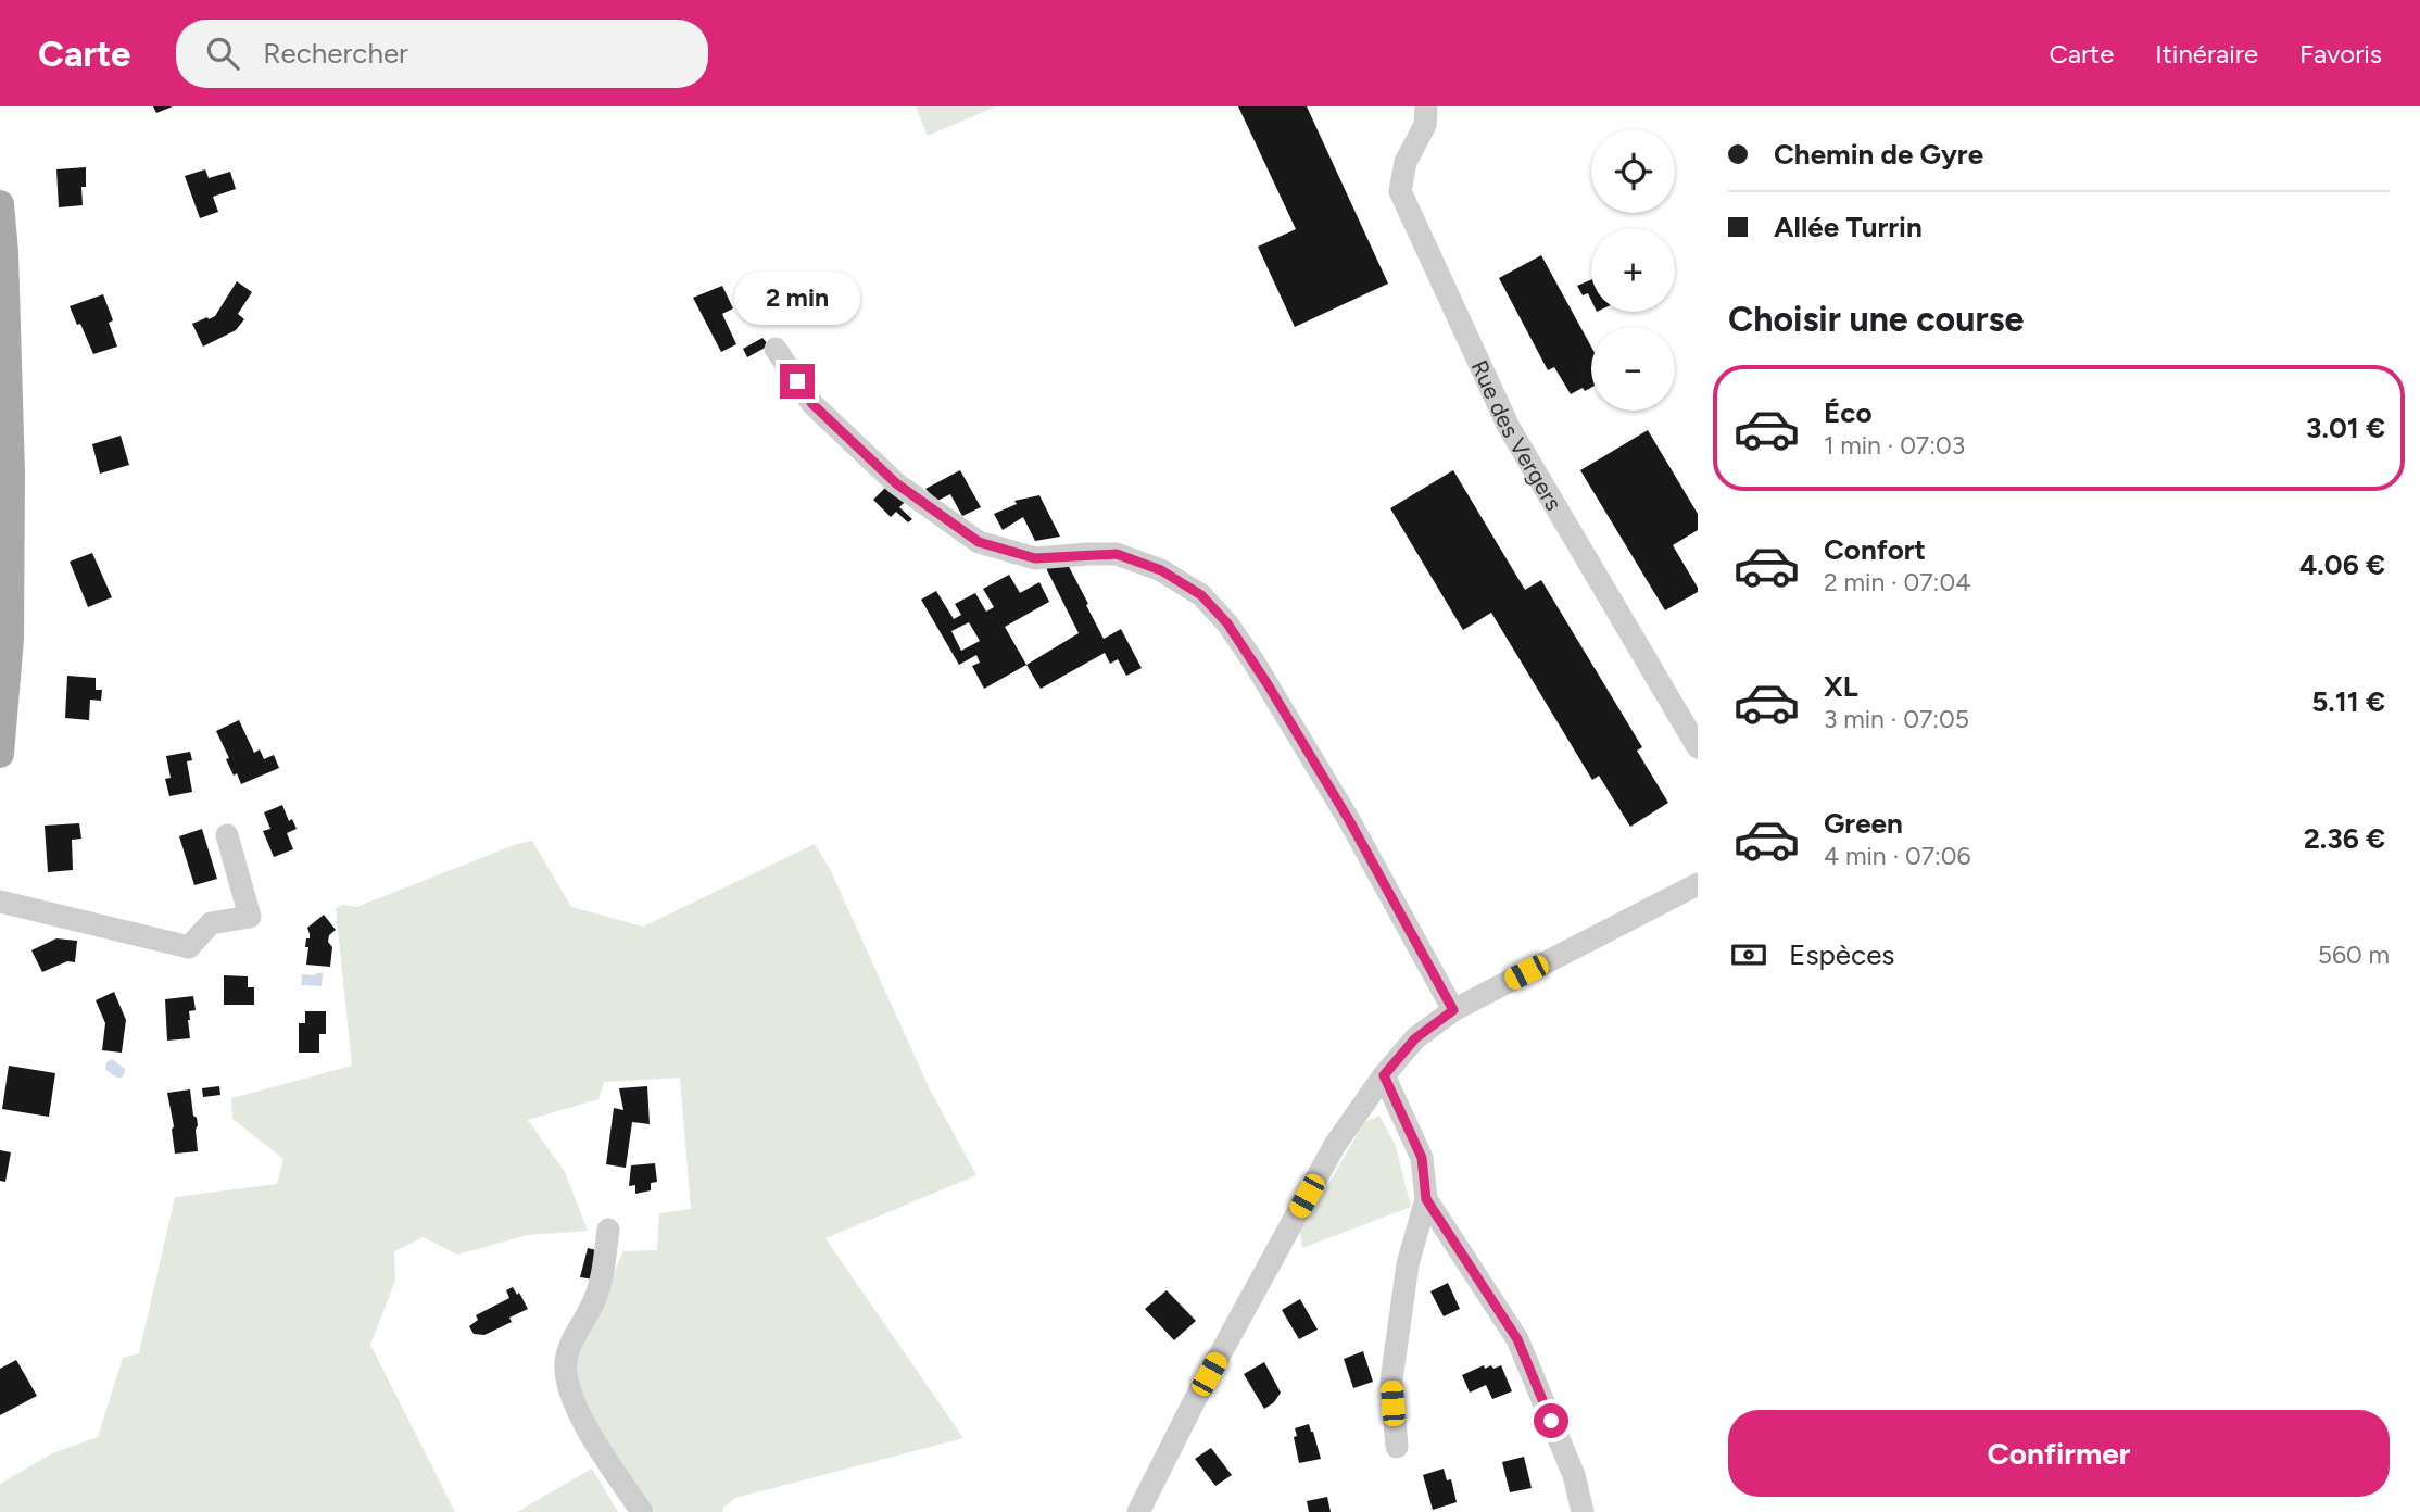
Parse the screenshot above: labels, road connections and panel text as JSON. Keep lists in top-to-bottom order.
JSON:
{
  "streets": {
    "street": ["Rue des Vergers"]
  },
  "page": {
    "header": "Carte",
    "search": "Rechercher",
    "nav": ["Carte", "Itinéraire", "Favoris"],
    "banner": ["Chemin de Gyre", "Allée Turrin"],
    "map_buttons": ["+", "−"],
    "bubble": "2 min",
    "heading": "Choisir une course",
    "list": [
      {
        "name": "Éco",
        "note": "1 min · 07:03",
        "value": "3.01 €"
      },
      {
        "name": "Confort",
        "note": "2 min · 07:04",
        "value": "4.06 €"
      },
      {
        "name": "XL",
        "note": "3 min · 07:05",
        "value": "5.11 €"
      },
      {
        "name": "Green",
        "note": "4 min · 07:06",
        "value": "2.36 €"
      }
    ],
    "pay": ["Espèces", "560 m"],
    "buttons": "Confirmer"
  }
}
